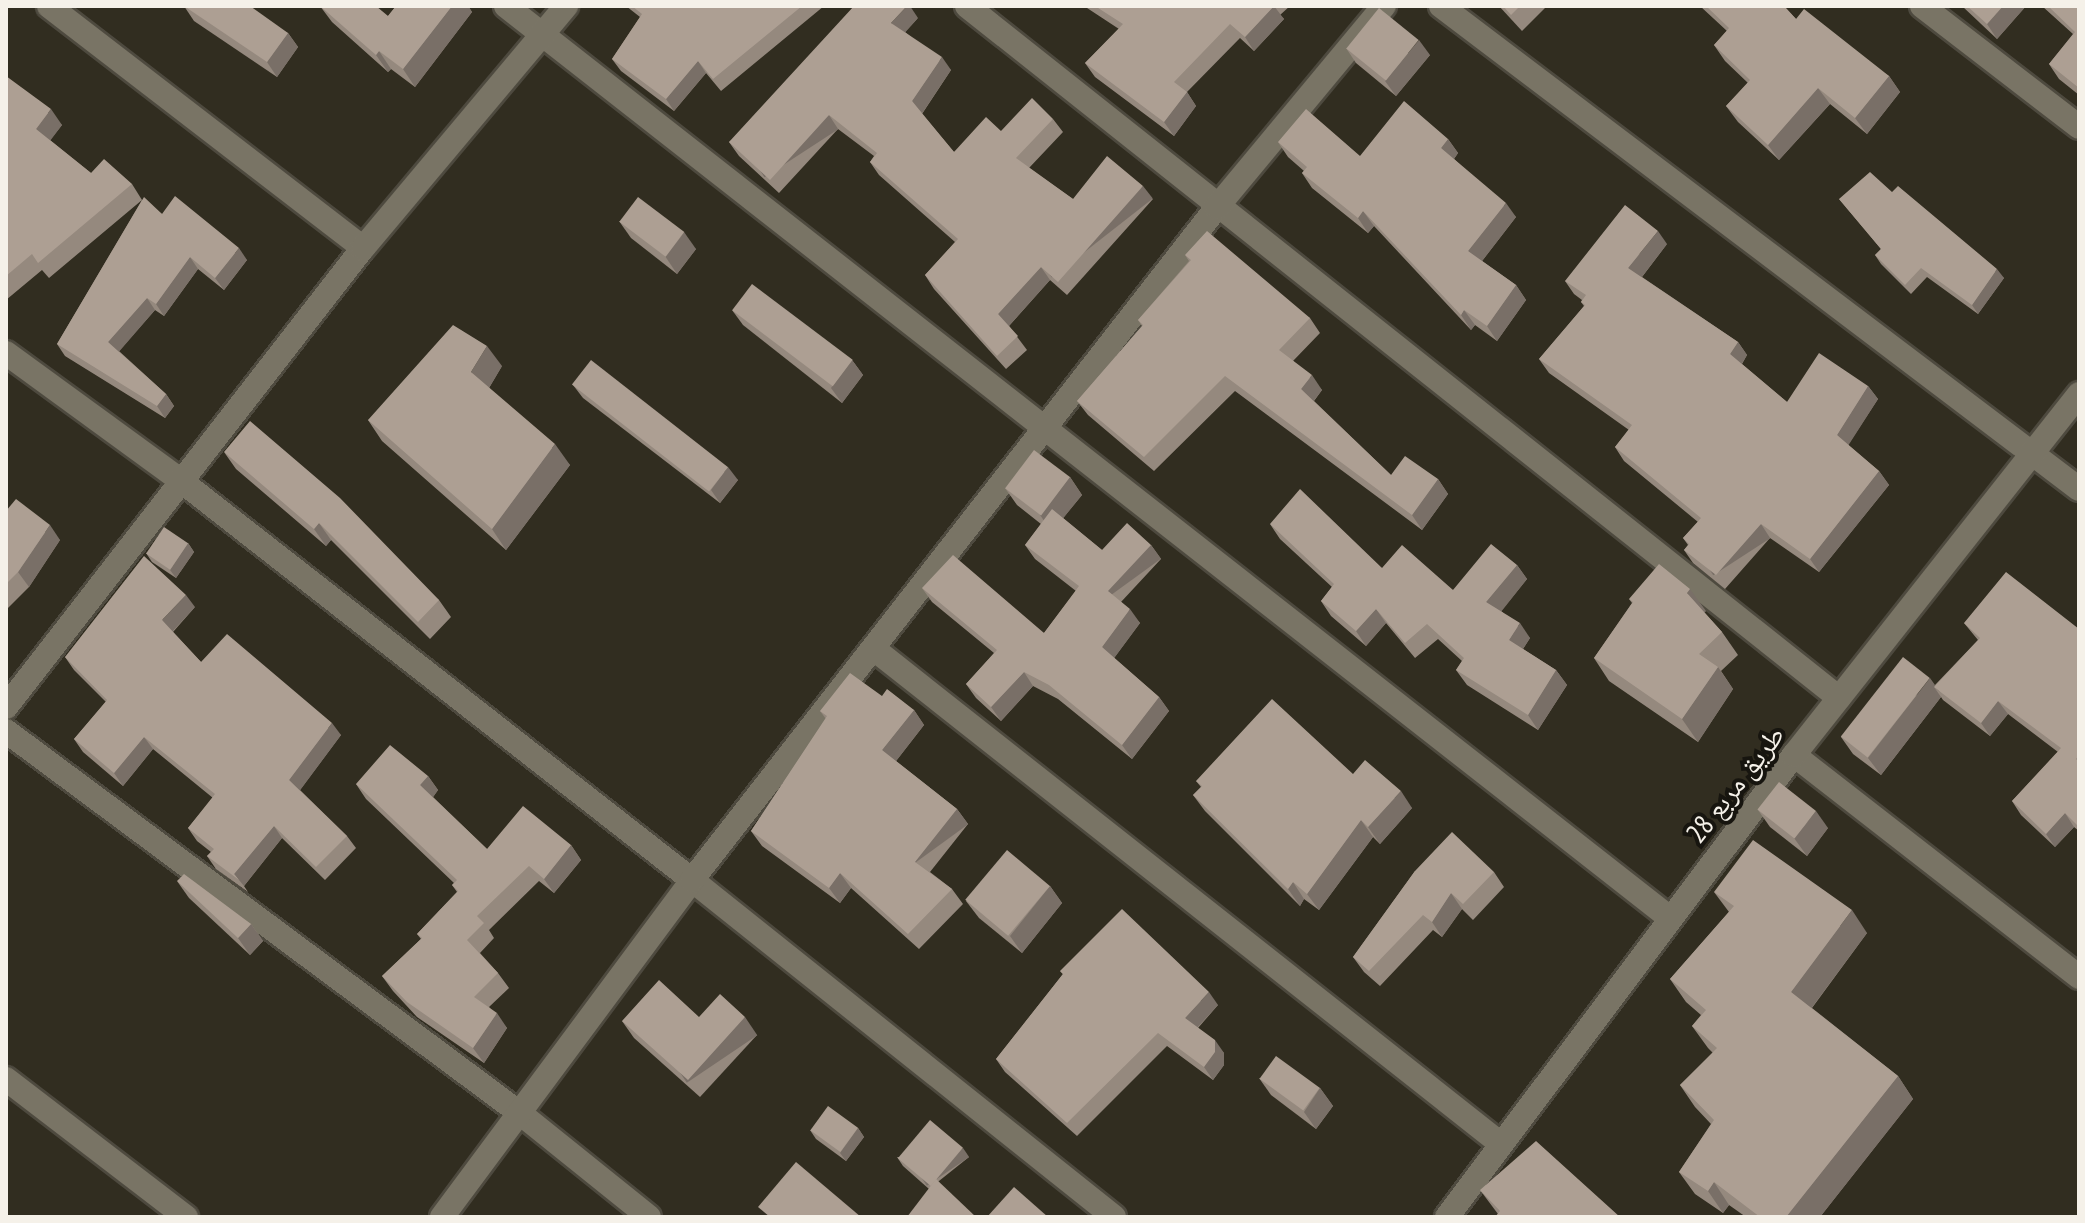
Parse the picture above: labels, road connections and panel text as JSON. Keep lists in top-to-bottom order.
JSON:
{
  "streets": {
    "street": ["طريق مربع 28"]
  }
}
